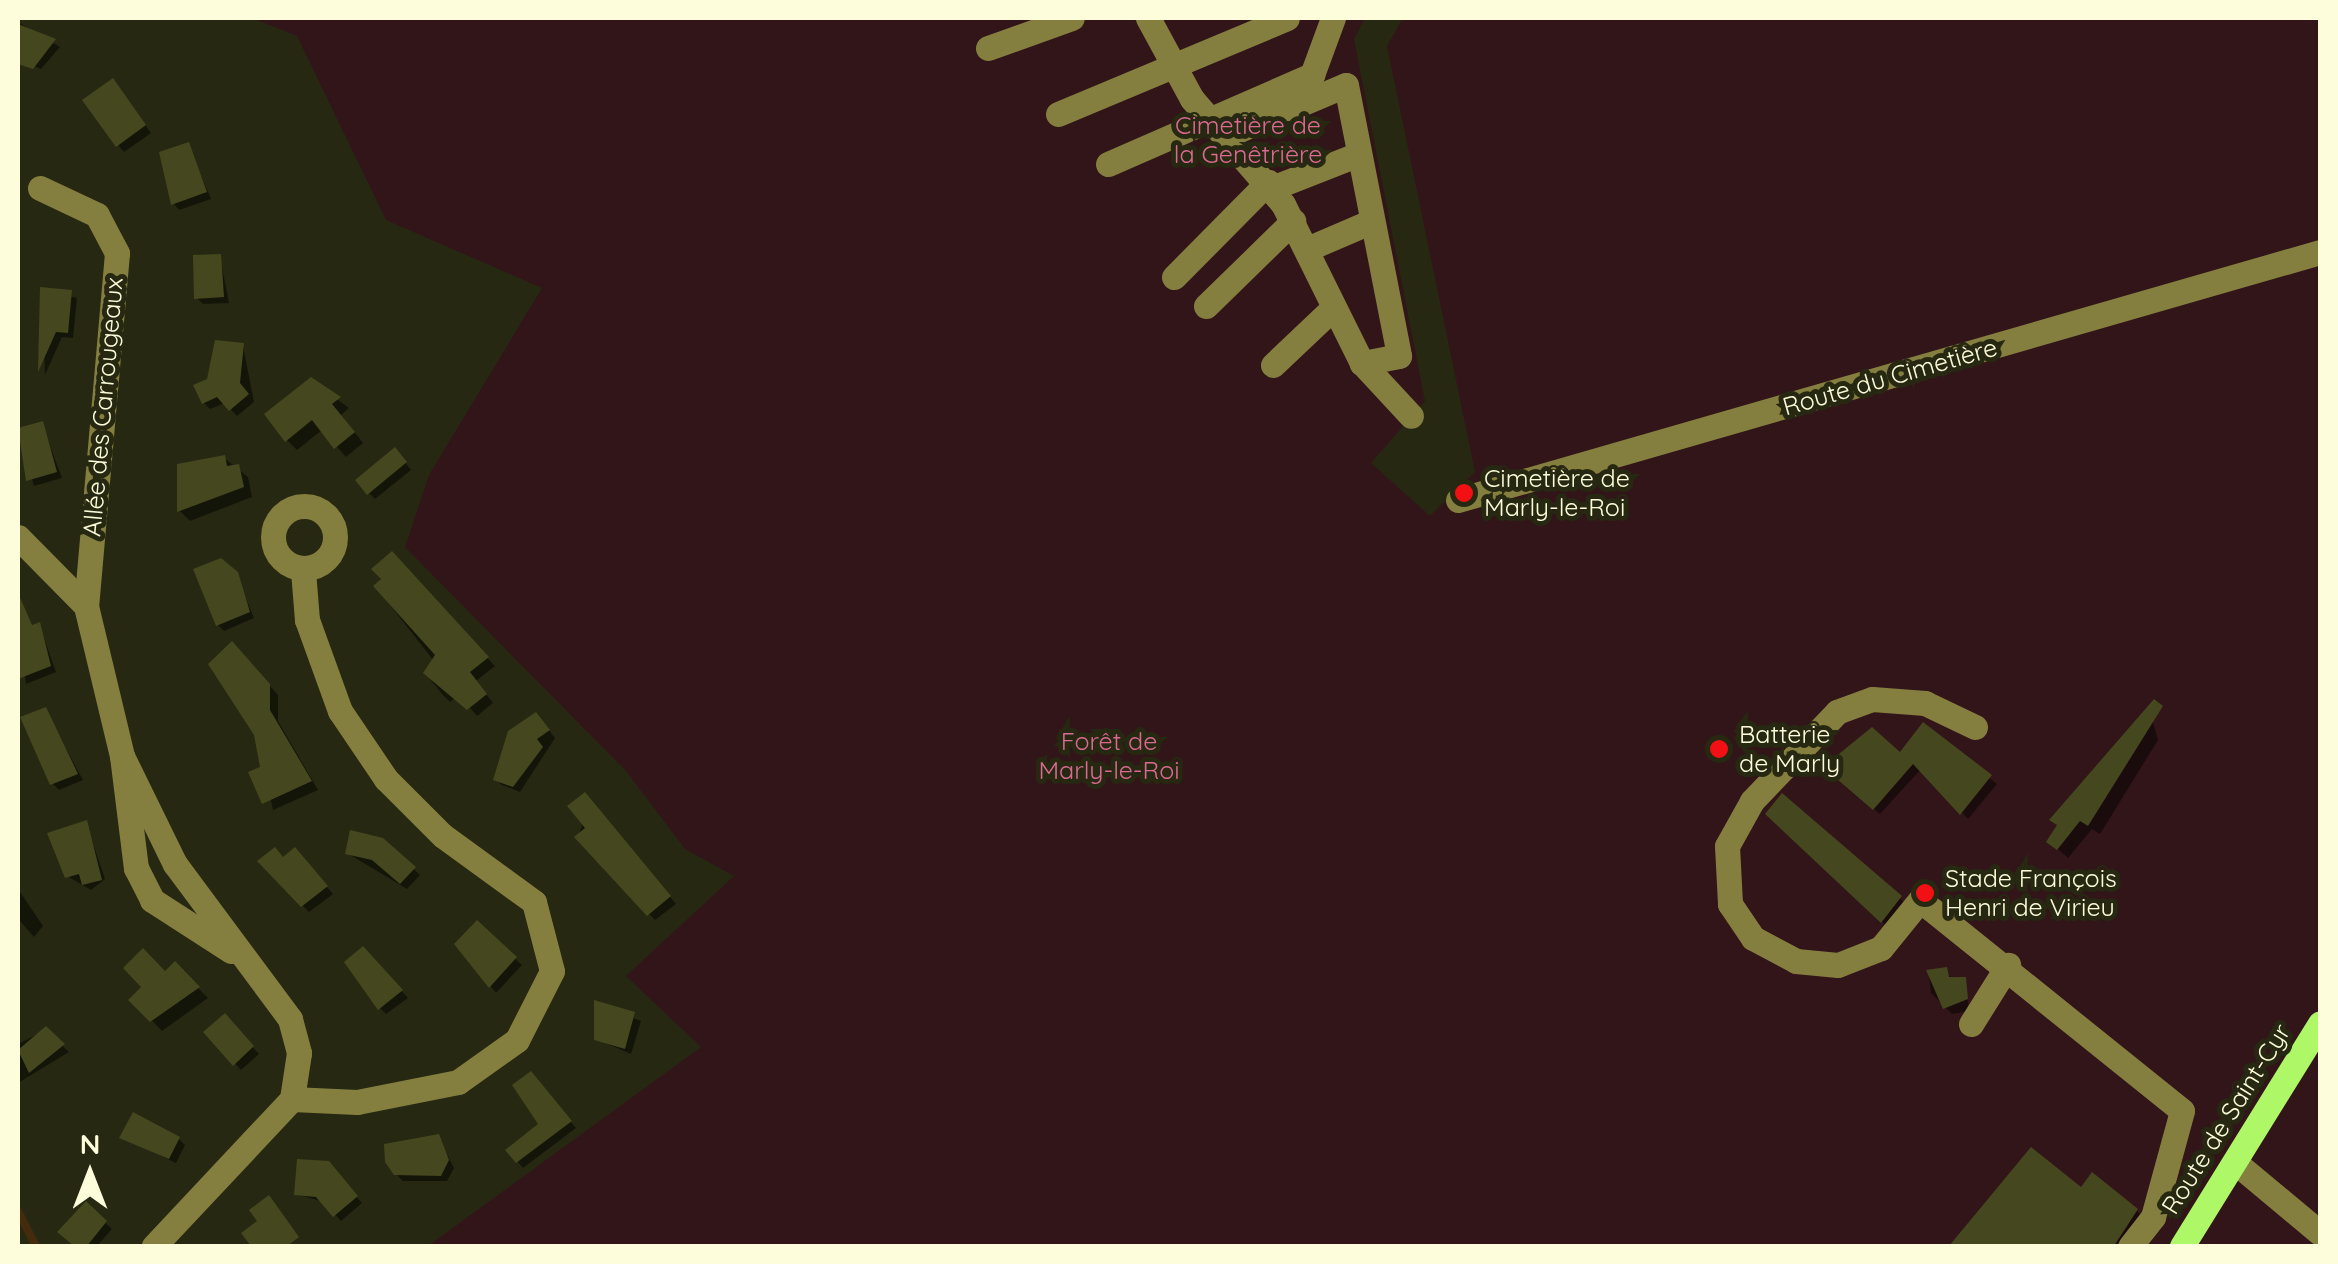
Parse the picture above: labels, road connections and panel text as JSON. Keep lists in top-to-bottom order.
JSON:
{
  "streets": {
    "main road": ["Route de Saint-Cyr"],
    "street": ["Route du Cimetière", "Allée des Carrougeaux"]
  },
  "parks": ["Cimetière de la Genêtrière", "Forêt de Marly-le-Roi"],
  "places": ["Cimetière de Marly-le-Roi", "Batterie de Marly", "Stade François Henri de Virieu"],
  "north": "top"
}
